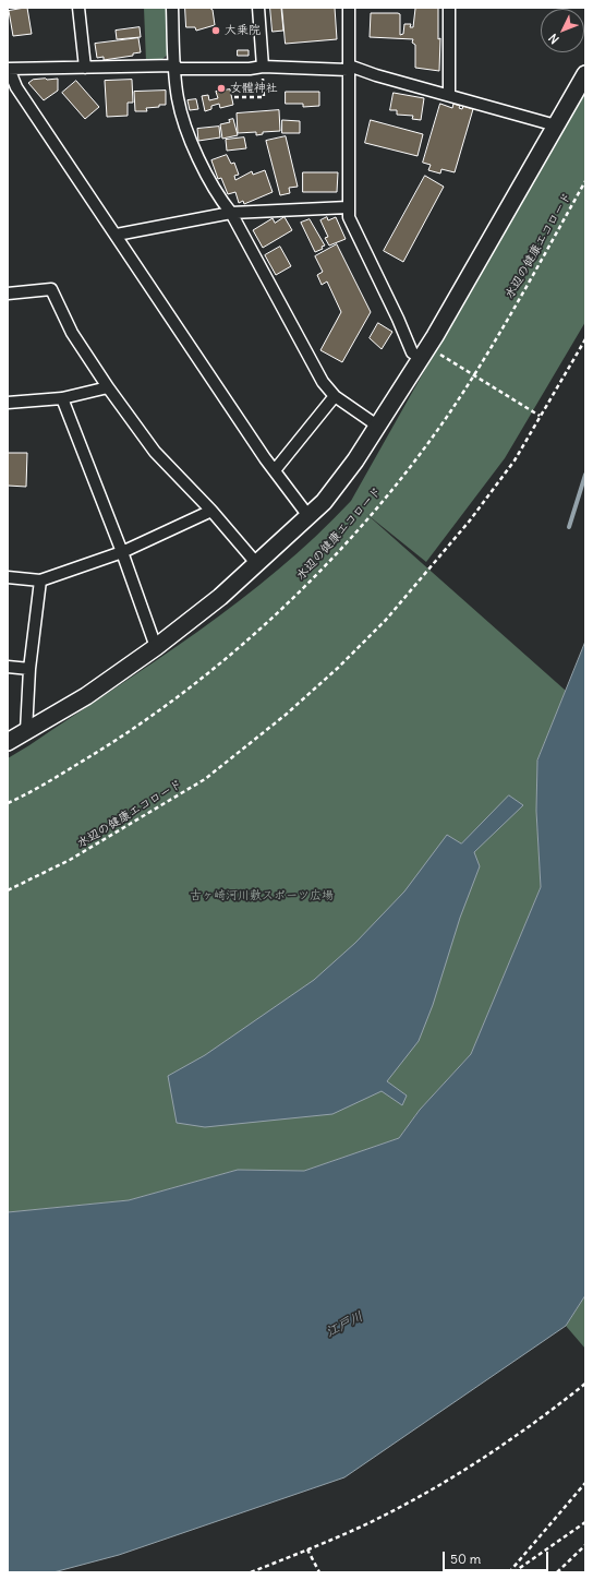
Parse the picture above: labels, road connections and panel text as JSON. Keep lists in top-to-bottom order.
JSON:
{
  "streets": {
    "path": ["水辺の健康エコロード"]
  },
  "water": ["江戸川"],
  "parks": ["古ヶ崎河川敷スポーツ広場"],
  "places": ["大乗院", "女體神社"],
  "scale_bar": "50 m",
  "north": "bottom left"
}
